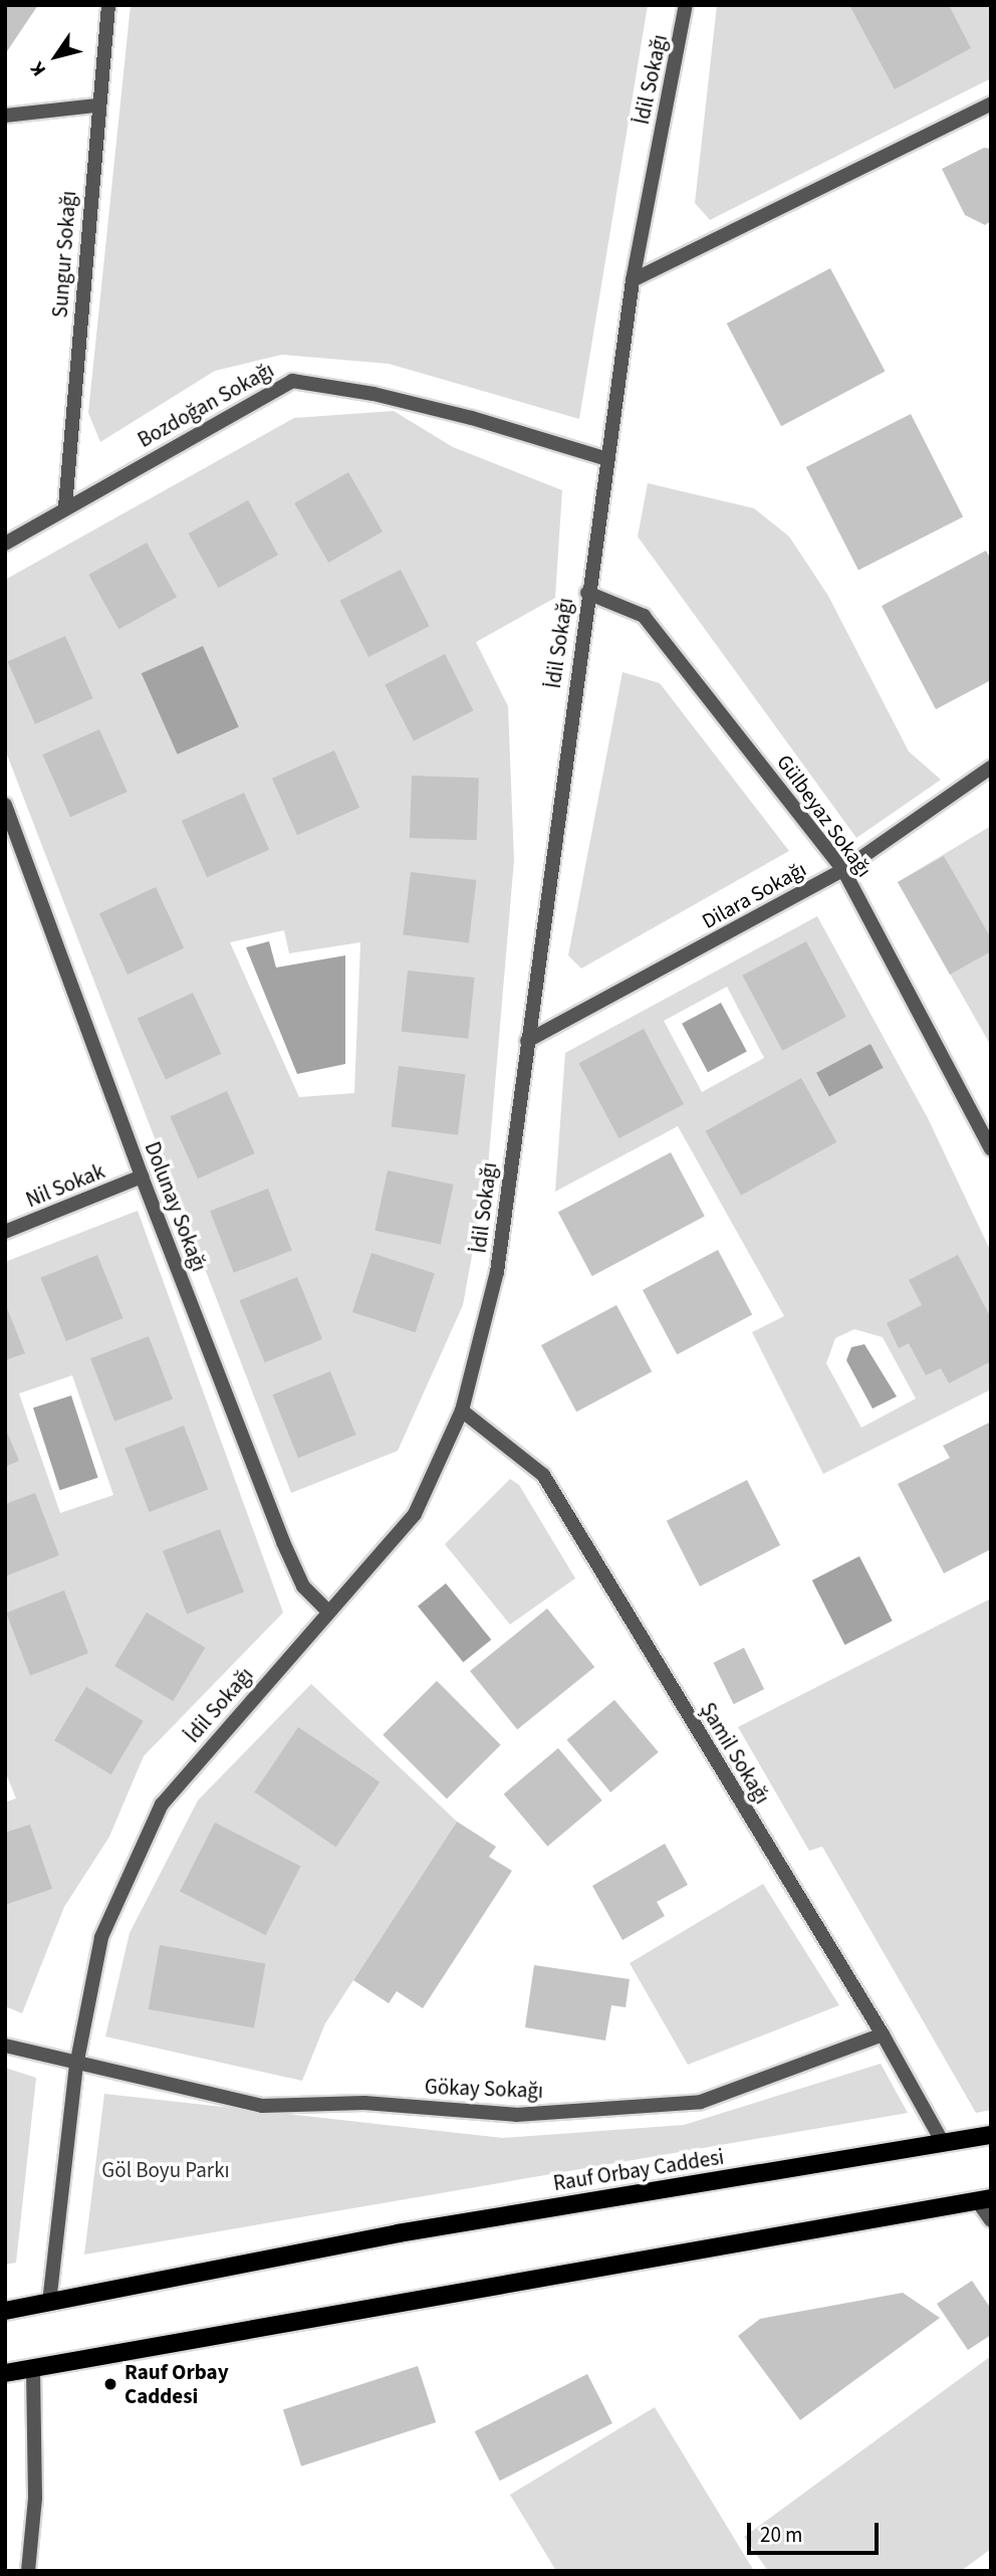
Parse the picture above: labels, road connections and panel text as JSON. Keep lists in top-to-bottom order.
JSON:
{
  "streets": {
    "main road": ["Rauf Orbay Caddesi"],
    "street": [
      "İdil Sokağı",
      "Sungur Sokağı",
      "Bozdoğan Sokağı",
      "Gülbeyaz Sokağı",
      "Dilara Sokağı",
      "Nil Sokak",
      "Dolunay Sokağı",
      "Şamil Sokağı",
      "Gökay Sokağı"
    ]
  },
  "crossings": [
    ["İdil Sokağı", "Bozdoğan Sokağı"],
    ["İdil Sokağı", "Gülbeyaz Sokağı"],
    ["İdil Sokağı", "Dilara Sokağı"],
    ["İdil Sokağı", "Dolunay Sokağı"],
    ["İdil Sokağı", "Şamil Sokağı"],
    ["İdil Sokağı", "Gökay Sokağı"],
    ["İdil Sokağı", "Rauf Orbay Caddesi"],
    ["Sungur Sokağı", "Bozdoğan Sokağı"],
    ["Gülbeyaz Sokağı", "Dilara Sokağı"],
    ["Nil Sokak", "Dolunay Sokağı"],
    ["Şamil Sokağı", "Gökay Sokağı"],
    ["Şamil Sokağı", "Rauf Orbay Caddesi"]
  ],
  "parks": ["Göl Boyu Parkı"],
  "places": ["Rauf Orbay Caddesi"],
  "scale_bar": "20 m",
  "north": "bottom left"
}
